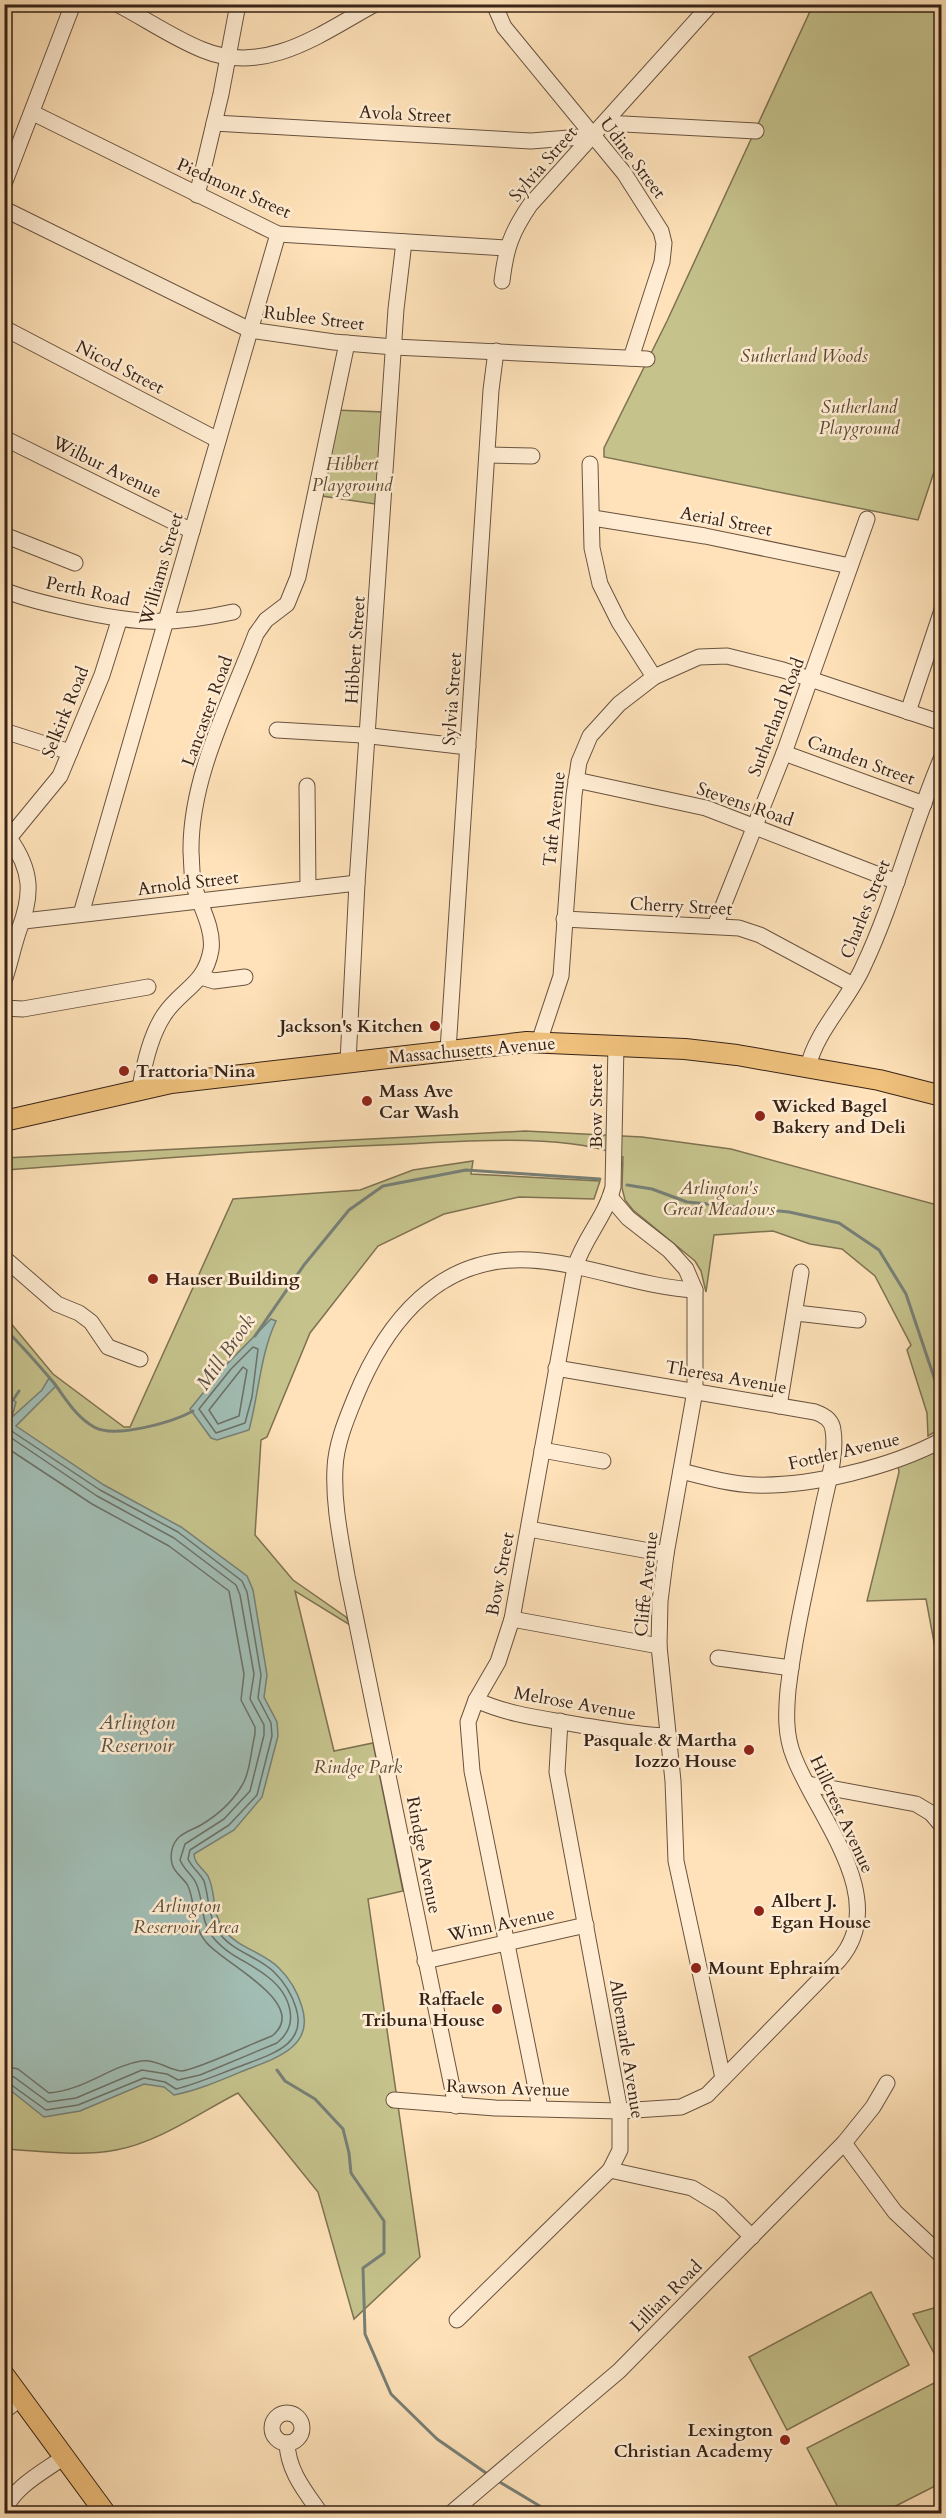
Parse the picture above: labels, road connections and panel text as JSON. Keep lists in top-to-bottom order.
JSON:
{
  "streets": {
    "main road": ["Massachusetts Avenue"],
    "street": [
      "Avola Street",
      "Udine Street",
      "Sylvia Street",
      "Piedmont Street",
      "Rublee Street",
      "Nicod Street",
      "Wilbur Avenue",
      "Aerial Street",
      "Williams Street",
      "Perth Road",
      "Hibbert Street",
      "Lancaster Road",
      "Selkirk Road",
      "Sutherland Road",
      "Camden Street",
      "Stevens Road",
      "Taft Avenue",
      "Arnold Street",
      "Cherry Street",
      "Charles Street",
      "Bow Street",
      "Theresa Avenue",
      "Fottler Avenue",
      "Cliffe Avenue",
      "Melrose Avenue",
      "Hillcrest Avenue",
      "Rindge Avenue",
      "Winn Avenue",
      "Albemarle Avenue",
      "Rawson Avenue",
      "Lillian Road"
    ]
  },
  "crossings": [
    ["Avola Street", "Udine Street"],
    ["Avola Street", "Sylvia Street"],
    ["Udine Street", "Sylvia Street"],
    ["Udine Street", "Rublee Street"],
    ["Sylvia Street", "Piedmont Street"],
    ["Sylvia Street", "Rublee Street"],
    ["Sylvia Street", "Massachusetts Avenue"],
    ["Piedmont Street", "Williams Street"],
    ["Piedmont Street", "Hibbert Street"],
    ["Rublee Street", "Williams Street"],
    ["Rublee Street", "Hibbert Street"],
    ["Rublee Street", "Lancaster Road"],
    ["Nicod Street", "Williams Street"],
    ["Wilbur Avenue", "Williams Street"],
    ["Aerial Street", "Sutherland Road"],
    ["Williams Street", "Perth Road"],
    ["Williams Street", "Arnold Street"],
    ["Perth Road", "Selkirk Road"],
    ["Hibbert Street", "Arnold Street"],
    ["Hibbert Street", "Massachusetts Avenue"],
    ["Lancaster Road", "Arnold Street"],
    ["Lancaster Road", "Massachusetts Avenue"],
    ["Sutherland Road", "Camden Street"],
    ["Sutherland Road", "Stevens Road"],
    ["Sutherland Road", "Taft Avenue"],
    ["Sutherland Road", "Cherry Street"],
    ["Camden Street", "Charles Street"],
    ["Stevens Road", "Taft Avenue"],
    ["Stevens Road", "Charles Street"],
    ["Taft Avenue", "Cherry Street"],
    ["Taft Avenue", "Massachusetts Avenue"],
    ["Cherry Street", "Charles Street"],
    ["Charles Street", "Massachusetts Avenue"],
    ["Massachusetts Avenue", "Bow Street"],
    ["Bow Street", "Theresa Avenue"],
    ["Bow Street", "Cliffe Avenue"],
    ["Bow Street", "Melrose Avenue"],
    ["Bow Street", "Rindge Avenue"],
    ["Bow Street", "Winn Avenue"],
    ["Bow Street", "Rawson Avenue"],
    ["Theresa Avenue", "Fottler Avenue"],
    ["Theresa Avenue", "Cliffe Avenue"],
    ["Theresa Avenue", "Hillcrest Avenue"],
    ["Fottler Avenue", "Cliffe Avenue"],
    ["Fottler Avenue", "Hillcrest Avenue"],
    ["Cliffe Avenue", "Melrose Avenue"],
    ["Cliffe Avenue", "Hillcrest Avenue"],
    ["Cliffe Avenue", "Rindge Avenue"],
    ["Melrose Avenue", "Albemarle Avenue"],
    ["Hillcrest Avenue", "Albemarle Avenue"],
    ["Hillcrest Avenue", "Rawson Avenue"],
    ["Rindge Avenue", "Winn Avenue"],
    ["Rindge Avenue", "Rawson Avenue"],
    ["Winn Avenue", "Albemarle Avenue"],
    ["Albemarle Avenue", "Rawson Avenue"]
  ],
  "water": ["Mill Brook", "Arlington Reservoir"],
  "parks": [
    "Sutherland Woods",
    "Sutherland Playground",
    "Hibbert Playground",
    "Arlington's Great Meadows",
    "Rindge Park",
    "Arlington Reservoir Area"
  ],
  "places": [
    "Jackson's Kitchen",
    "Trattoria Nina",
    "Mass Ave Car Wash",
    "Wicked Bagel Bakery and Deli",
    "Hauser Building",
    "Pasquale & Martha Iozzo House",
    "Albert J. Egan House",
    "Mount Ephraim",
    "Raffaele Tribuna House",
    "Lexington Christian Academy"
  ]
}
